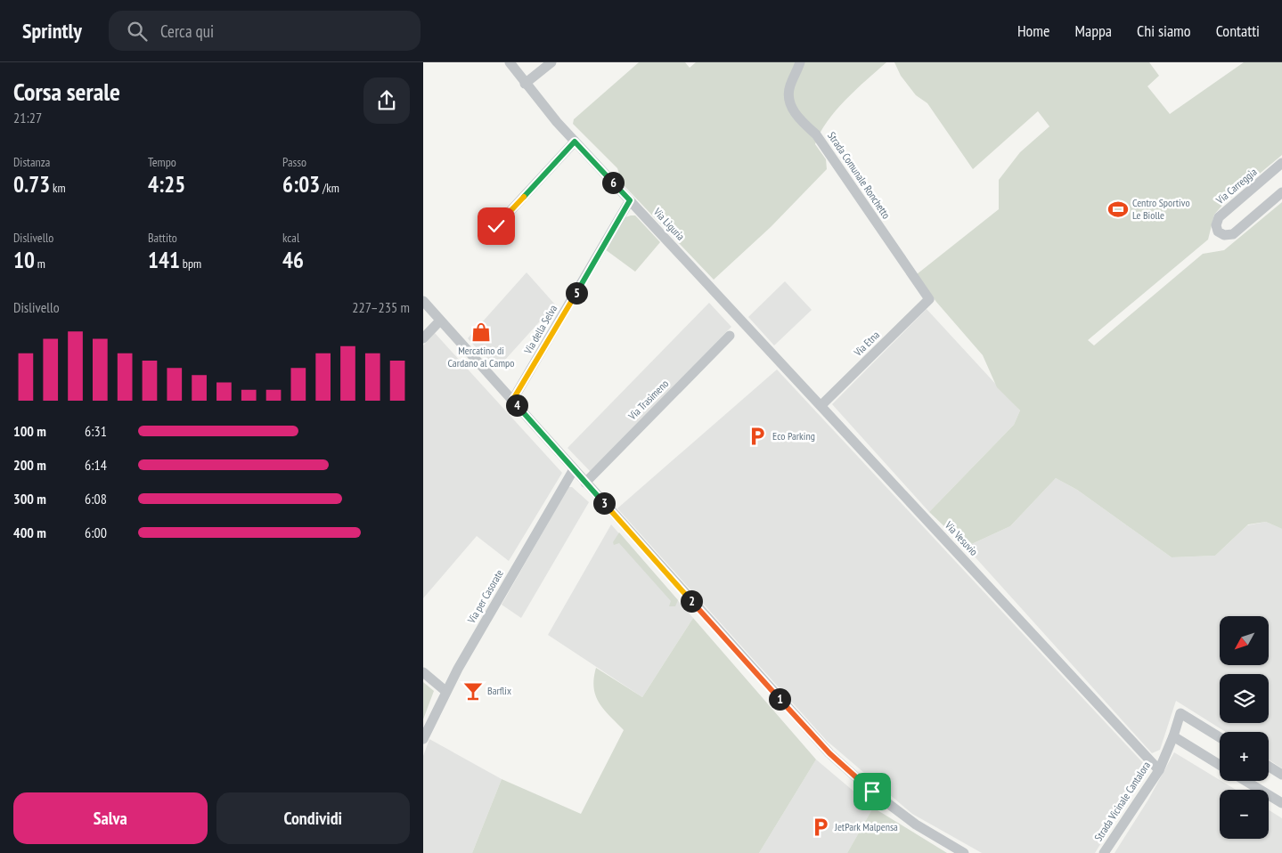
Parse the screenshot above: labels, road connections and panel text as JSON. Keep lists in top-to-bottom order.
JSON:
{
  "streets": {
    "street": [
      "Strada Comunale Ronchetto",
      "Via Carreggia",
      "Via Liguria",
      "Via della Selva",
      "Via Etna",
      "Via Trasimeno",
      "Via Vesuvio",
      "Via per Casorate",
      "Strada Vicinale Cantalora"
    ]
  },
  "crossings": [
    ["Strada Comunale Ronchetto", "Via Etna"],
    ["Via Liguria", "Via della Selva"],
    ["Via Liguria", "Via Vesuvio"],
    ["Via Etna", "Via Vesuvio"],
    ["Via Vesuvio", "Strada Vicinale Cantalora"]
  ],
  "places": {
    "sports": ["Centro Sportivo Le Biolle"],
    "shop": ["Mercatino di Cardano al Campo"],
    "parking": ["Eco Parking", "JetPark Malpensa"],
    "bar": ["Barflix"]
  },
  "north": "bottom left",
  "page": {
    "header": "Sprintly",
    "search": "Cerca qui",
    "nav": [
      "Home",
      "Mappa",
      "Chi siamo",
      "Contatti"
    ],
    "heading": ["Corsa serale", "21:27"],
    "stats": [
      ["Distanza", "0.73 km"],
      ["Tempo", "4:25"],
      ["Passo", "6:03 /km"],
      ["Dislivello", "10 m"],
      ["Battito", "141 bpm"],
      ["kcal", "46"]
    ],
    "pins": [
      "6",
      "5",
      "4",
      "3",
      "2",
      "1"
    ],
    "chart": ["Dislivello", "227–235 m"],
    "list": [
      {
        "name": "100 m",
        "note": "6:31"
      },
      {
        "name": "200 m",
        "note": "6:14"
      },
      {
        "name": "300 m",
        "note": "6:08"
      },
      {
        "name": "400 m",
        "note": "6:00"
      }
    ],
    "map_buttons": ["+", "−"],
    "buttons": ["Salva", "Condividi"]
  }
}
